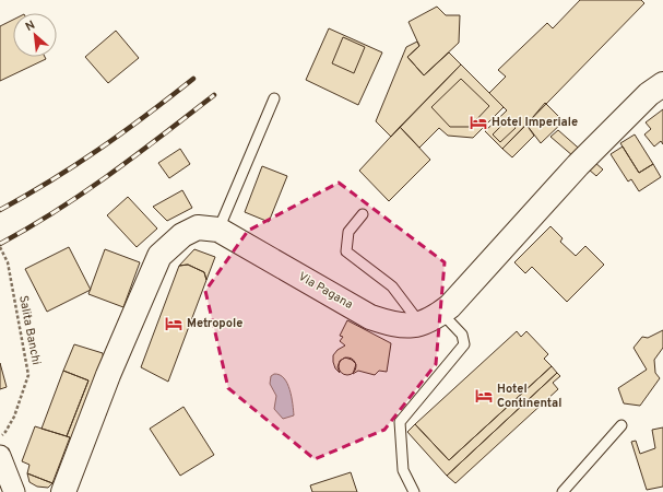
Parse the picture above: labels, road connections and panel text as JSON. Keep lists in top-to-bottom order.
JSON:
{
  "streets": {
    "main road": ["Via Pagana"],
    "path": ["Salita Banchi"]
  },
  "places": {
    "hotel": ["Hotel Imperiale", "Metropole", "Hotel Continental"]
  },
  "north": "top left"
}
